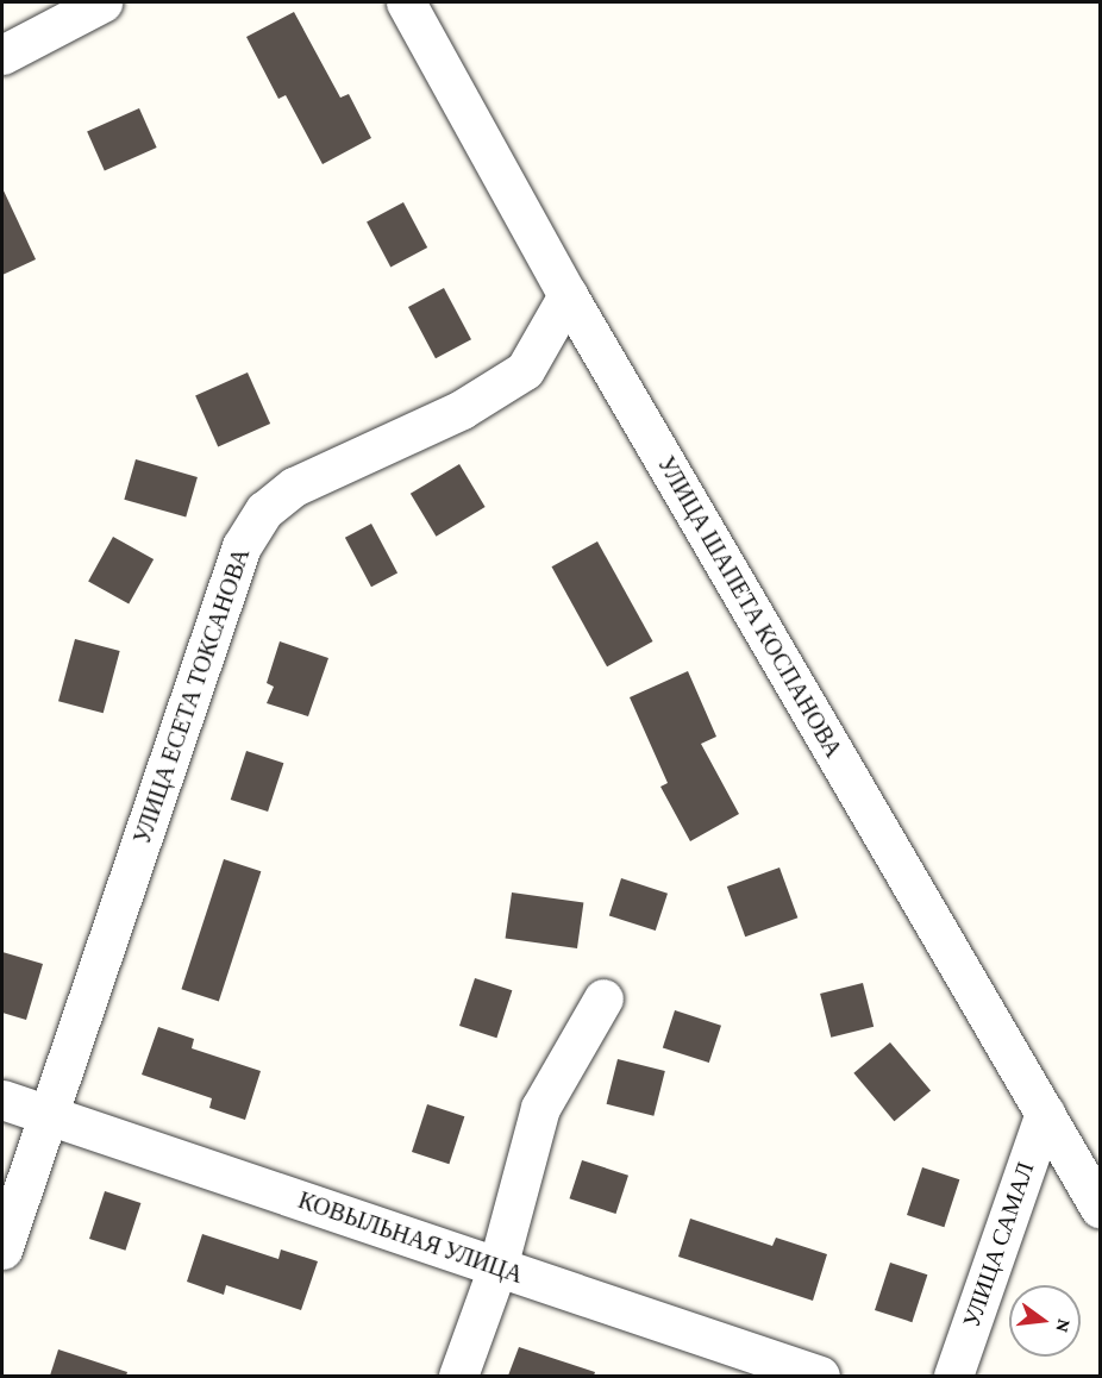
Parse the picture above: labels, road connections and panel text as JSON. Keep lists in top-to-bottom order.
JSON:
{
  "streets": {
    "street": [
      "УЛИЦА ШАПЕТА КОСПАНОВА",
      "УЛИЦА ЕСЕТА ТОКСАНОВА",
      "КОВЫЛЬНАЯ УЛИЦА",
      "УЛИЦА САМАЛ"
    ]
  },
  "crossings": [
    ["УЛИЦА ШАПЕТА КОСПАНОВА", "УЛИЦА ЕСЕТА ТОКСАНОВА"],
    ["УЛИЦА ШАПЕТА КОСПАНОВА", "УЛИЦА САМАЛ"],
    ["УЛИЦА ЕСЕТА ТОКСАНОВА", "КОВЫЛЬНАЯ УЛИЦА"]
  ],
  "north": "right"
}
